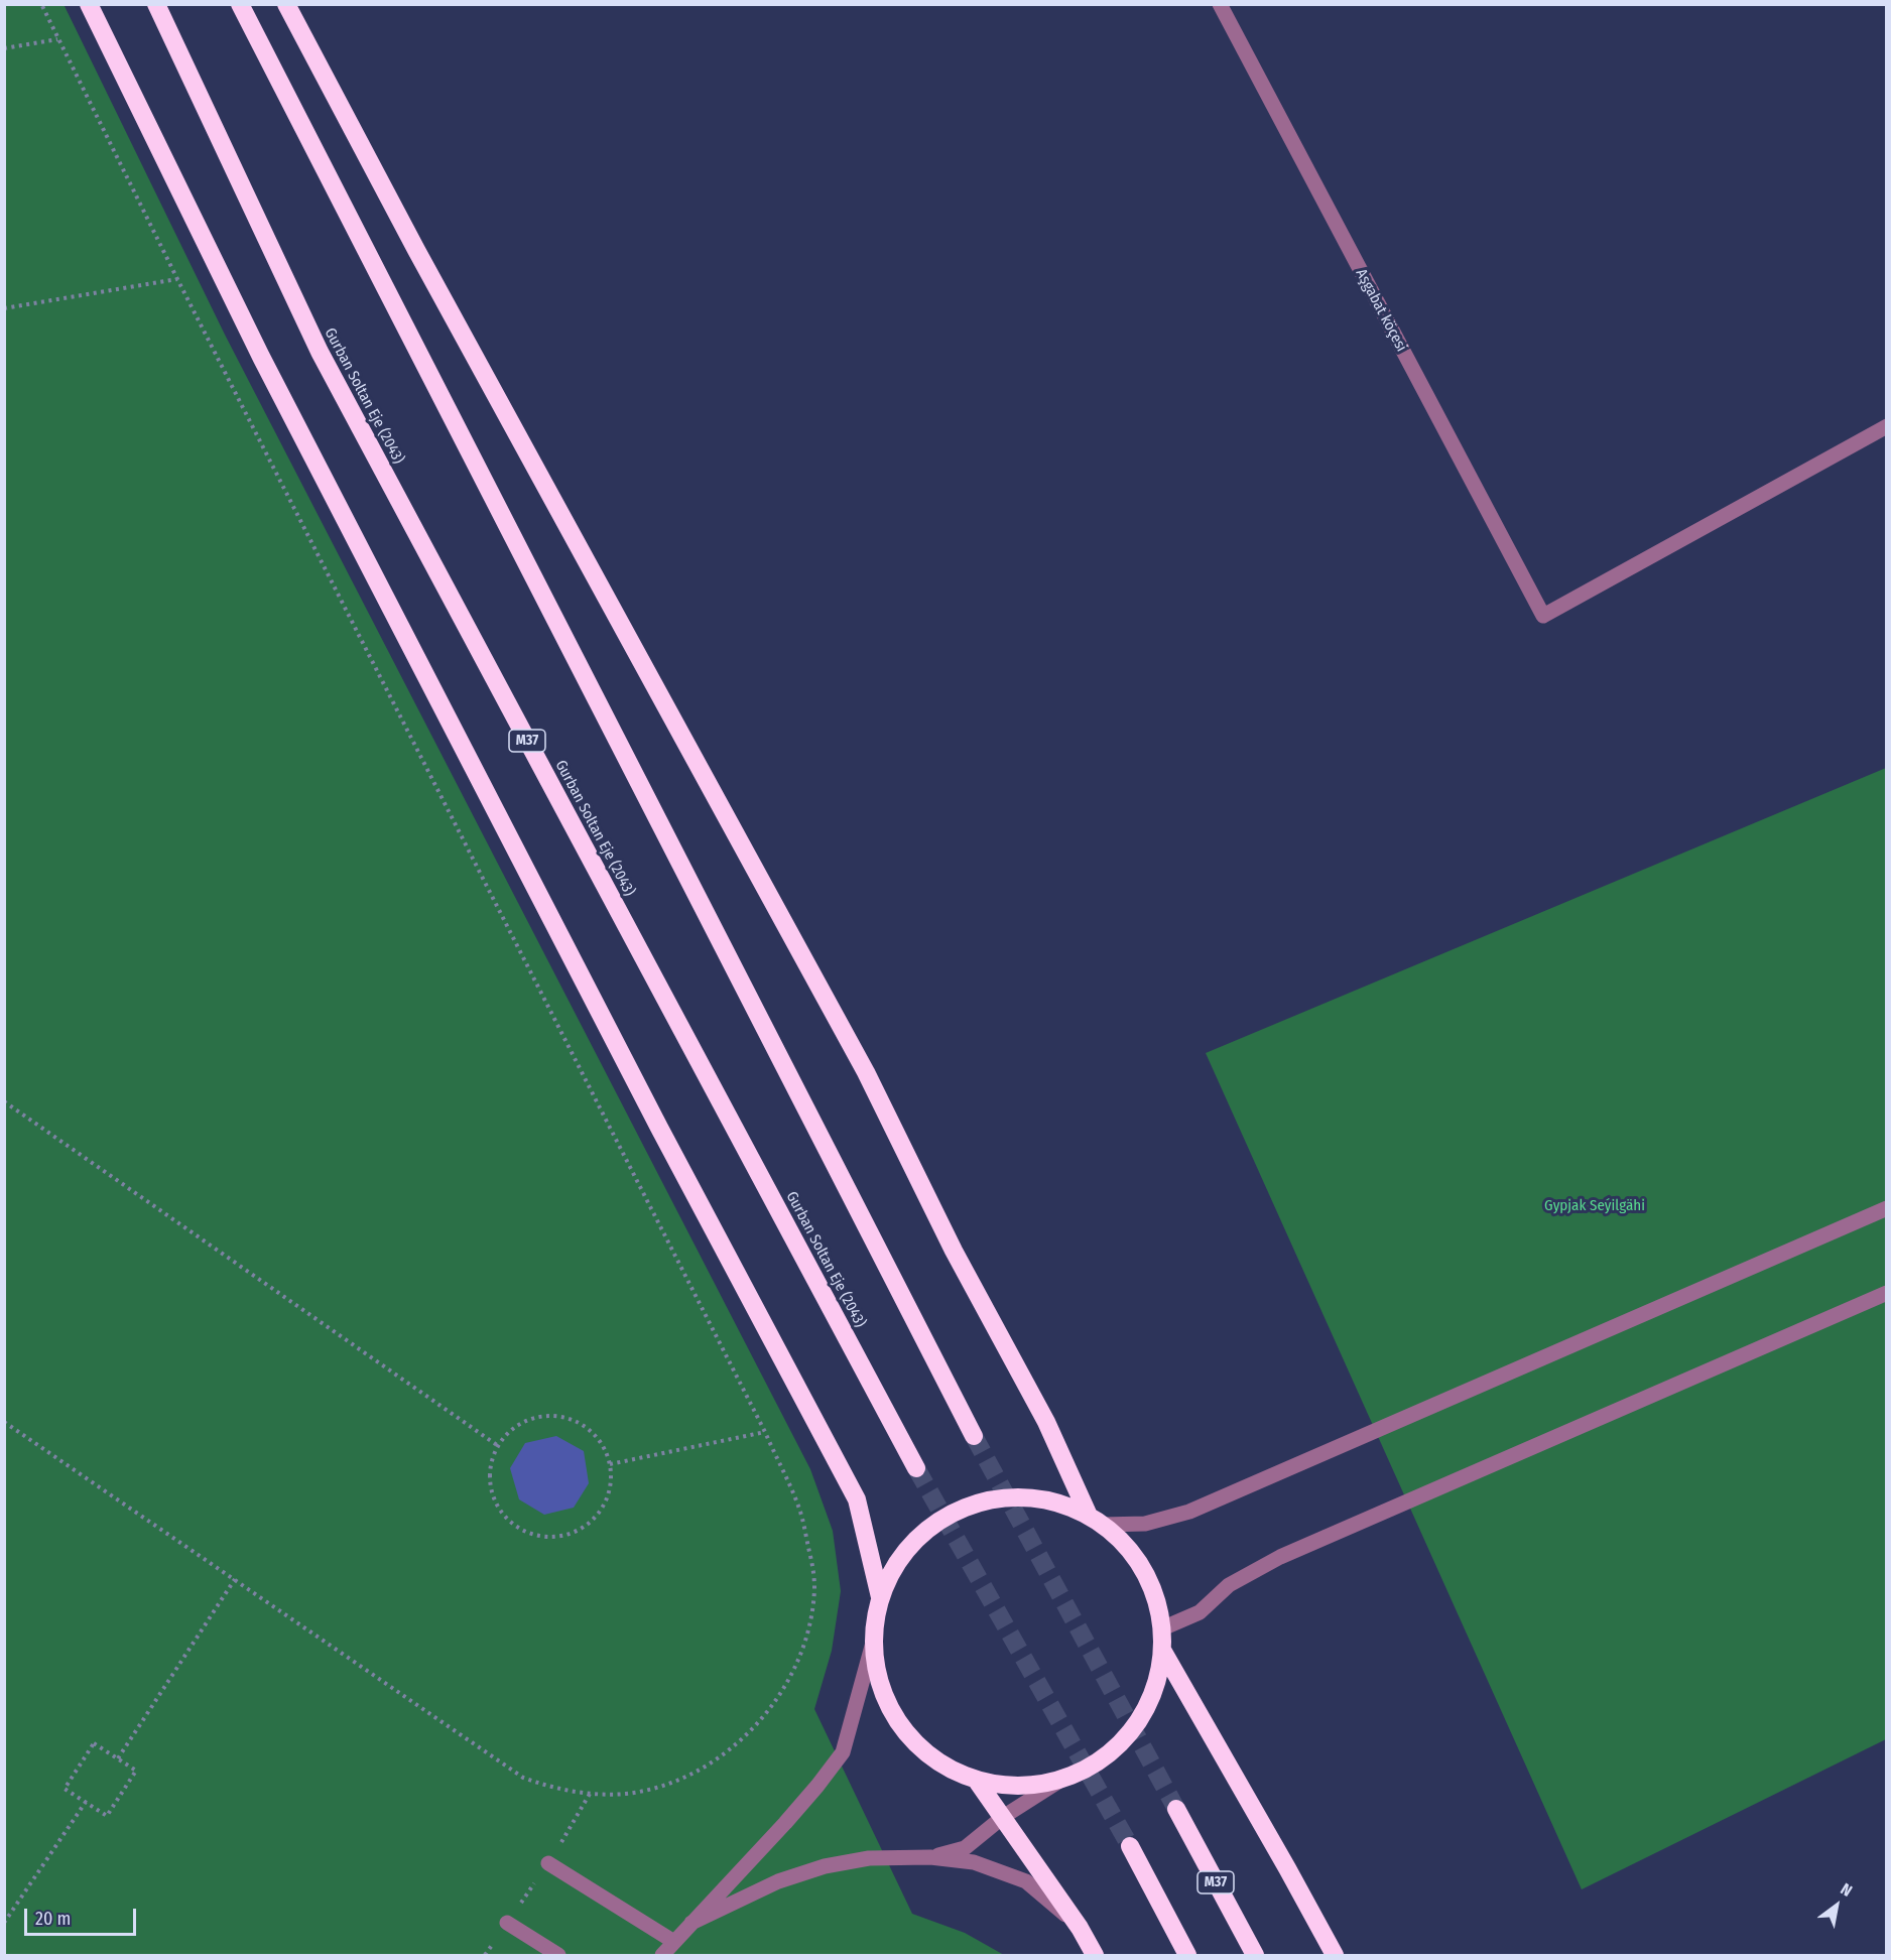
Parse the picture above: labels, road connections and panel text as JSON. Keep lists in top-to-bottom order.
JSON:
{
  "streets": {
    "highway": ["Gurban Soltan Eje (2043)", "M37"],
    "street": ["Aşgabat köçesi"]
  },
  "parks": ["Gypjak Seýilgähi"],
  "scale_bar": "20 m",
  "north": "top right"
}
